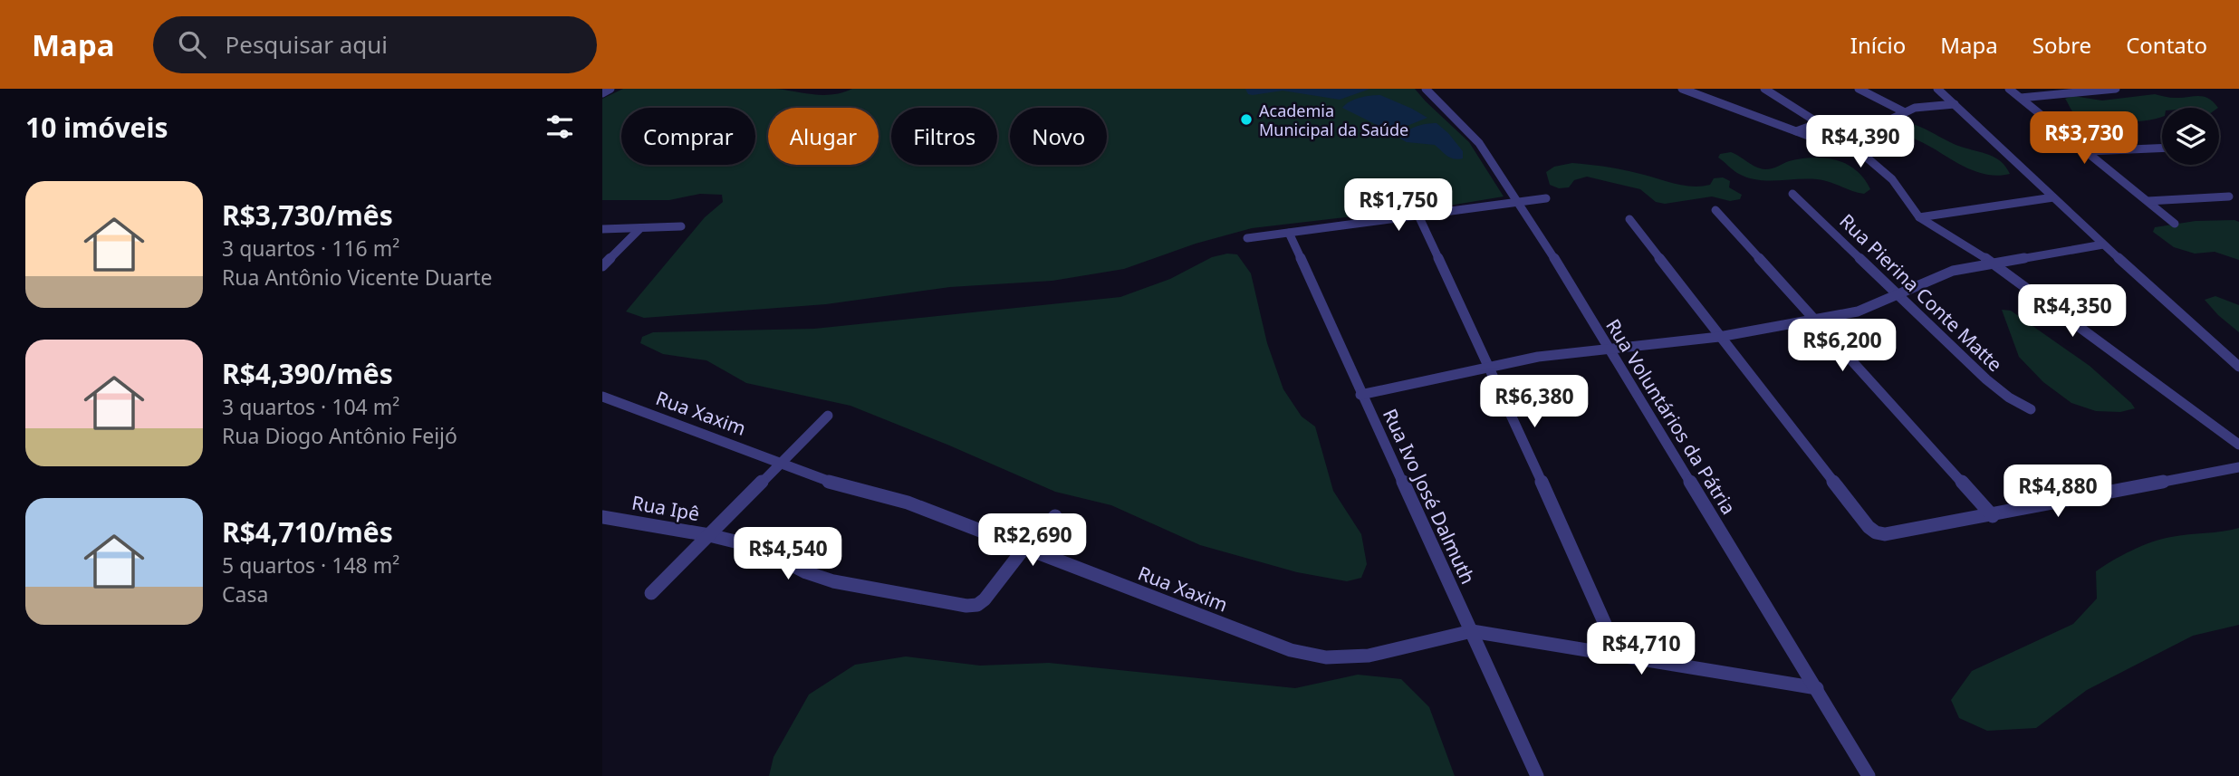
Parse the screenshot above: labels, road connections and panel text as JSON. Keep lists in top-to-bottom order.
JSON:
{
  "streets": {
    "street": [
      "Rua Pierina Conte Matte",
      "Rua Xaxim",
      "Rua Voluntários da Pátria",
      "Rua Ivo José Dalmuth",
      "Rua Ipê"
    ]
  },
  "crossings": [
    ["Rua Xaxim", "Rua Voluntários da Pátria"],
    ["Rua Xaxim", "Rua Ivo José Dalmuth"],
    ["Rua Xaxim", "Rua Ipê"]
  ],
  "places": ["Academia Municipal da Saúde"],
  "page": {
    "header": "Mapa",
    "search": "Pesquisar aqui",
    "nav": [
      "Início",
      "Mapa",
      "Sobre",
      "Contato"
    ],
    "heading": "10 imóveis",
    "chip": [
      "Comprar",
      "Alugar",
      "Filtros",
      "Novo"
    ],
    "price": [
      "R$3,730",
      "R$4,390",
      "R$1,750",
      "R$4,350",
      "R$6,200",
      "R$6,380",
      "R$4,880",
      "R$2,690",
      "R$4,540",
      "R$4,710"
    ],
    "list": [
      {
        "name": "R$3,730/mês",
        "note": "3 quartos · 116 m² · Rua Antônio Vicente Duarte"
      },
      {
        "name": "R$4,390/mês",
        "note": "3 quartos · 104 m² · Rua Diogo Antônio Feijó"
      },
      {
        "name": "R$4,710/mês",
        "note": "5 quartos · 148 m² · Casa"
      }
    ]
  }
}
